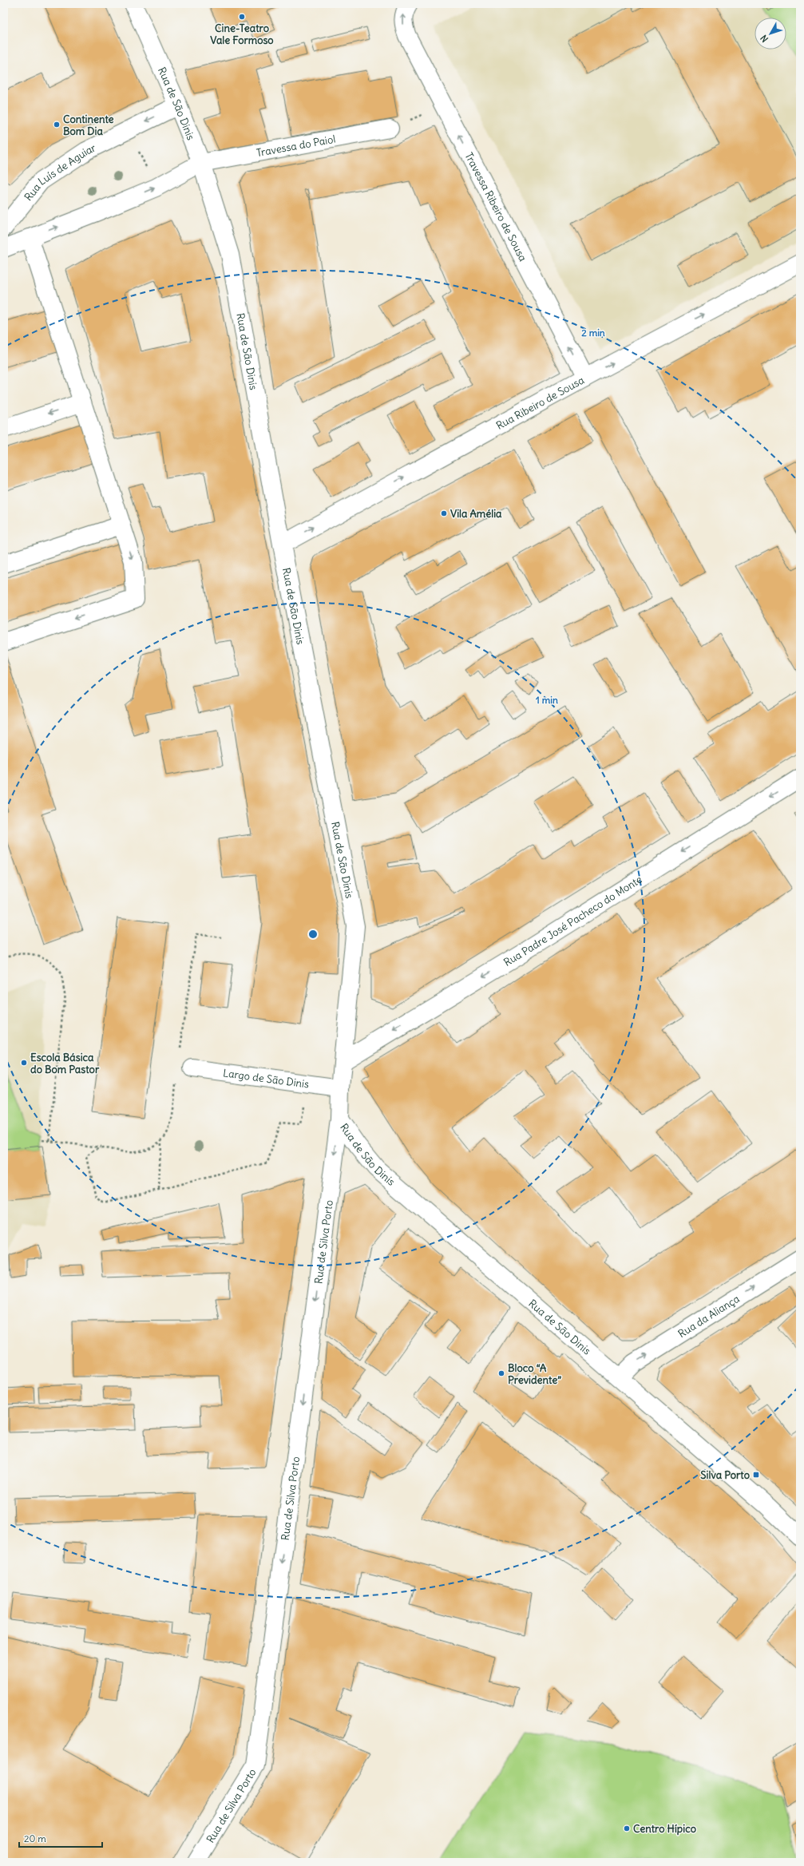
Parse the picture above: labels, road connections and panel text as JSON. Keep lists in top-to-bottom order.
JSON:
{
  "streets": {
    "street": [
      "Rua de São Dinis",
      "Travessa do Paiol",
      "Rua Luís de Aguiar",
      "Travessa Ribeiro de Sousa",
      "Rua Ribeiro de Sousa",
      "Rua Padre José Pacheco do Monte",
      "Largo de São Dinis",
      "Rua de Silva Porto",
      "Rua da Aliança"
    ]
  },
  "crossings": [
    ["Rua de São Dinis", "Travessa do Paiol"],
    ["Rua de São Dinis", "Rua Luís de Aguiar"],
    ["Rua de São Dinis", "Rua Ribeiro de Sousa"],
    ["Rua de São Dinis", "Rua Padre José Pacheco do Monte"],
    ["Rua de São Dinis", "Largo de São Dinis"],
    ["Rua de São Dinis", "Rua de Silva Porto"],
    ["Rua de São Dinis", "Rua da Aliança"],
    ["Travessa Ribeiro de Sousa", "Rua Ribeiro de Sousa"]
  ],
  "one_way": [
    "Travessa Ribeiro de Sousa",
    "Rua Ribeiro de Sousa",
    "Rua Padre José Pacheco do Monte",
    "Rua de Silva Porto",
    "Rua da Aliança"
  ],
  "places": {
    "other": [
      "Cine-Teatro Vale Formoso",
      "Continente Bom Dia",
      "Vila Amélia",
      "Escola Básica do Bom Pastor",
      "Bloco “A Previdente”",
      "Centro Hípico"
    ],
    "transit": ["Silva Porto"]
  },
  "scale_bar": "20 m",
  "north": "bottom left",
  "rings": ["2 min", "1 min"]
}
